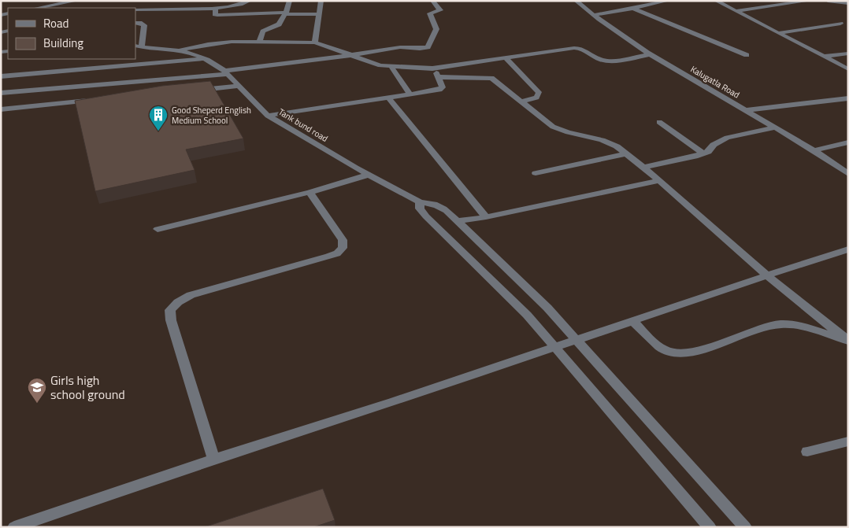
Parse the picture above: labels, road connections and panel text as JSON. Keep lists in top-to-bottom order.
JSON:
{
  "streets": {
    "street": ["Kalugatla Road", "Tank bund road"]
  },
  "places": {
    "building": ["Good Sheperd English Medium School"],
    "school or university": ["Girls high school ground"]
  },
  "legend": ["Road", "Building"]
}
